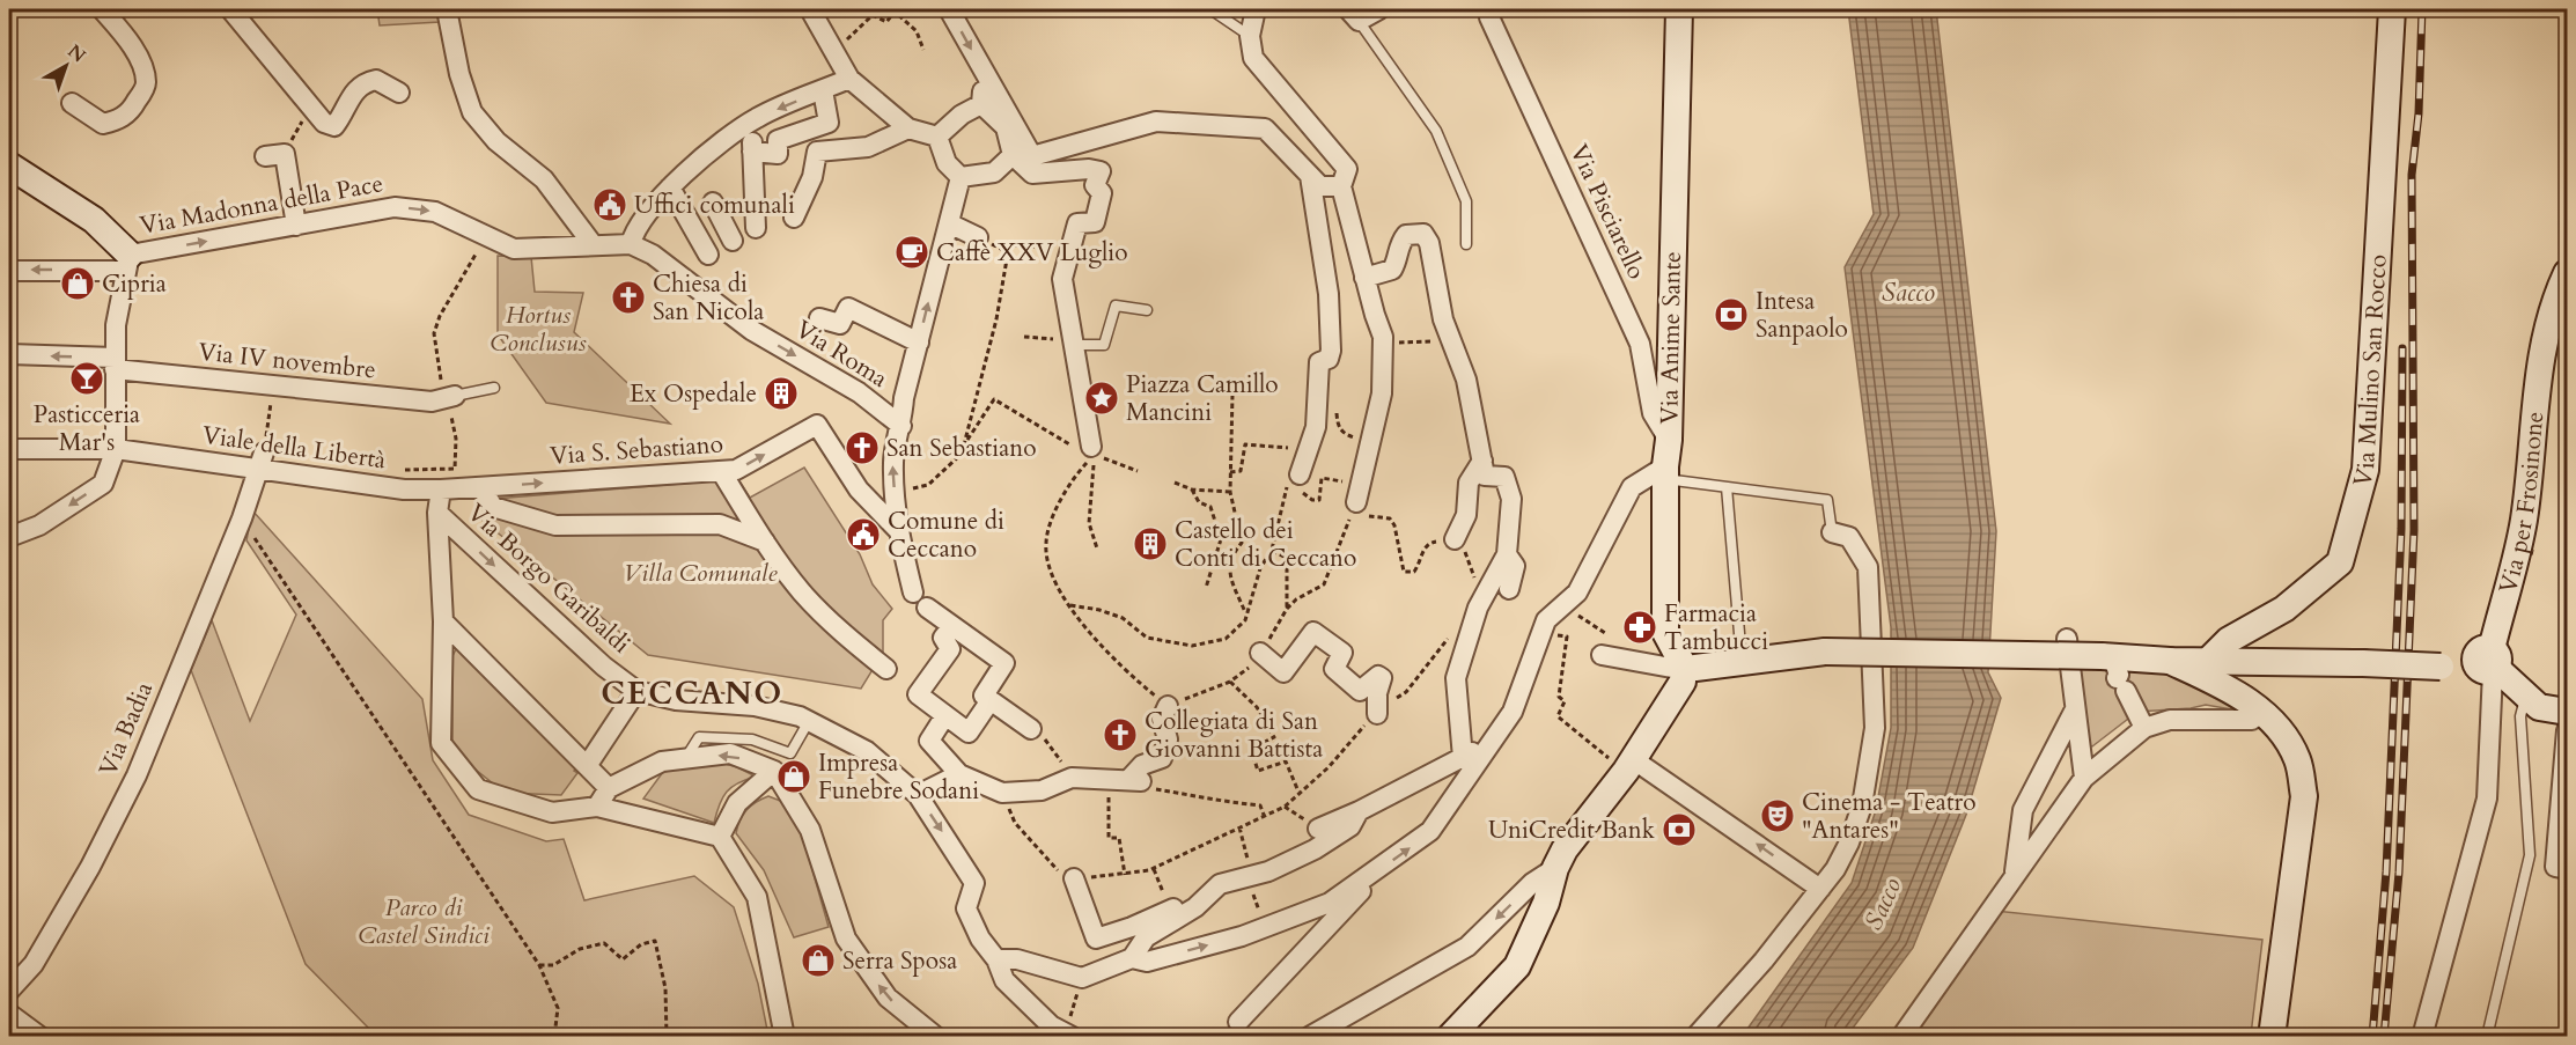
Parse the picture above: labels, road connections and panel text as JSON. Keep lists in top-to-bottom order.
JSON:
{
  "streets": {
    "main road": ["Via Anime Sante", "Via Mulino San Rocco", "Via per Frosinone"],
    "street": [
      "Via Madonna della Pace",
      "Via Pisciarello",
      "Via Roma",
      "Via IV novembre",
      "Viale della Libertà",
      "Via S. Sebastiano",
      "Via Borgo Garibaldi",
      "Via Badia"
    ]
  },
  "crossings": [
    ["Via Madonna della Pace", "Via Roma"],
    ["Via Madonna della Pace", "Via IV novembre"],
    ["Via Madonna della Pace", "Viale della Libertà"],
    ["Via Pisciarello", "Via Anime Sante"],
    ["Viale della Libertà", "Via S. Sebastiano"],
    ["Viale della Libertà", "Via Badia"]
  ],
  "one_way": ["Via Madonna della Pace", "Via Roma"],
  "districts": ["CECCANO"],
  "water": ["Sacco"],
  "parks": ["Hortus Conclusus", "Villa Comunale", "Parco di Castel Sindici"],
  "places": {
    "public building": ["Uffici comunali", "Comune di Ceccano"],
    "cafe": ["Caffè XXV Luglio"],
    "shop": ["Cipria", "Impresa Funebre Sodani", "Serra Sposa"],
    "church": ["Chiesa di San Nicola", "San Sebastiano", "Collegiata di San Giovanni Battista"],
    "bank": ["Intesa Sanpaolo", "UniCredit Bank"],
    "bar": ["Pasticceria Mar's"],
    "building": ["Ex Ospedale", "Castello dei Conti di Ceccano"],
    "place": ["Piazza Camillo Mancini"],
    "pharmacy": ["Farmacia Tambucci"],
    "theatre": ["Cinema - Teatro \"Antares\""]
  },
  "north": "top right"
}
